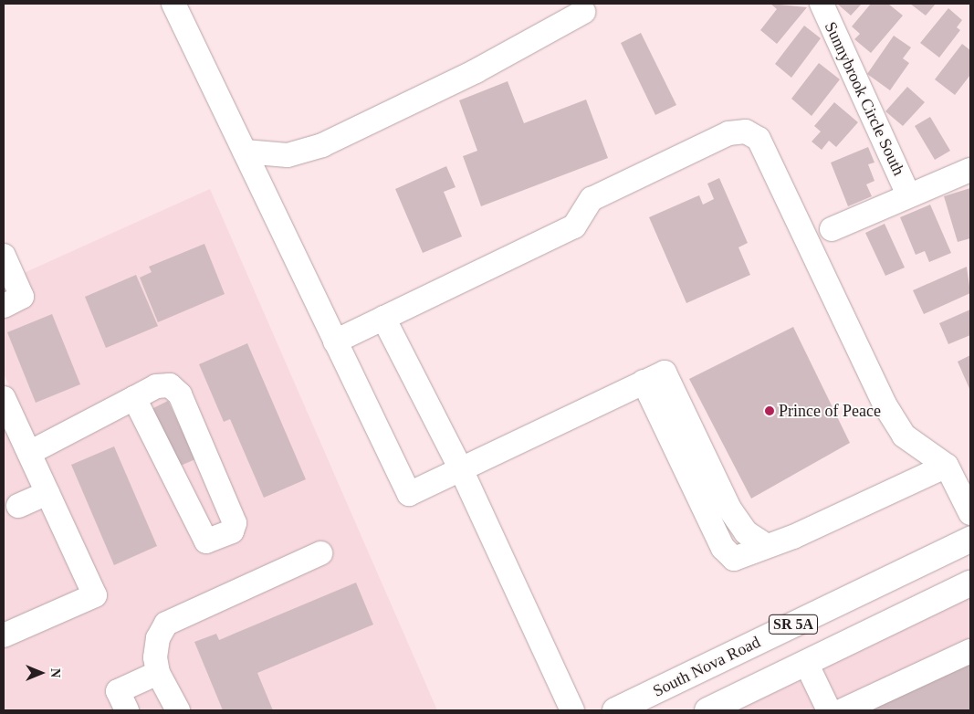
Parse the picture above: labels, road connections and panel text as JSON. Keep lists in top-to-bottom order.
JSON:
{
  "streets": {
    "main road": ["SR 5A", "South Nova Road"],
    "street": ["Sunnybrook Circle South"]
  },
  "places": ["Prince of Peace"],
  "north": "right"
}
